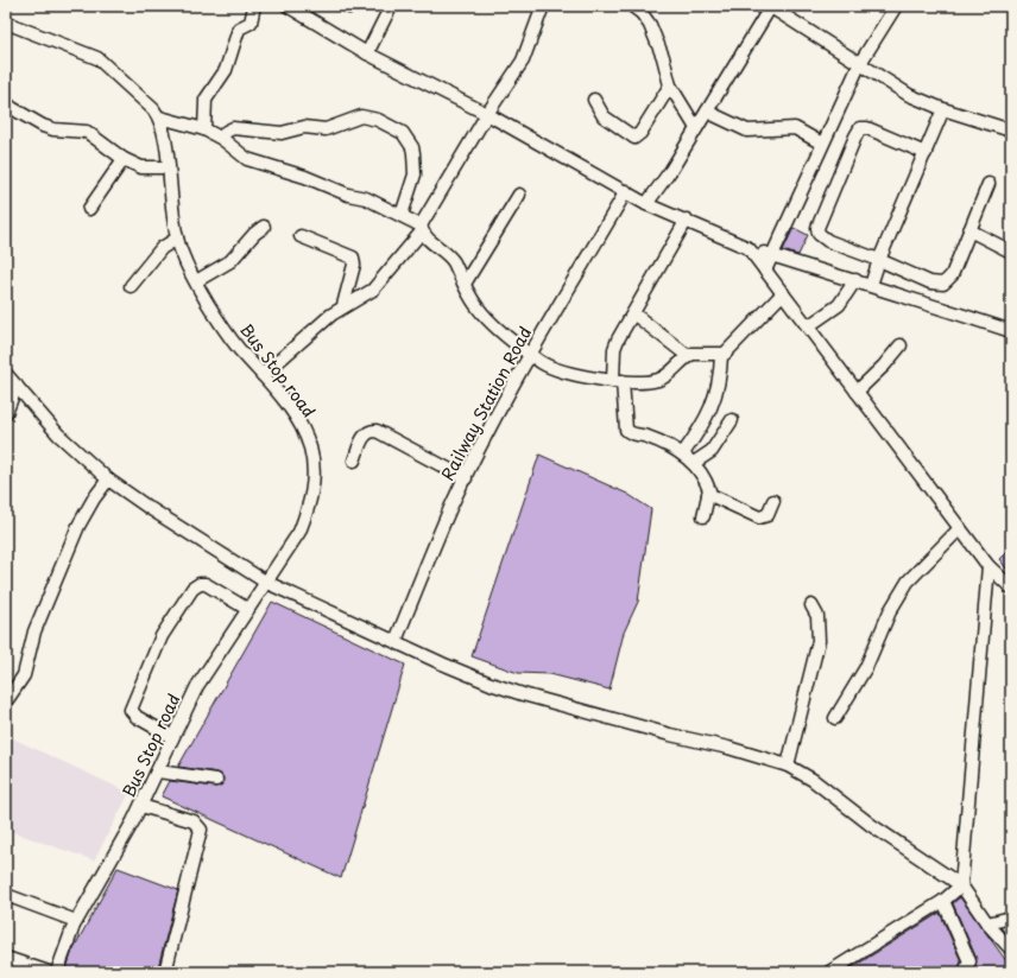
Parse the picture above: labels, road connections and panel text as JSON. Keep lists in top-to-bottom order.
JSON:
{
  "streets": {
    "street": ["Bus Stop road", "Railway Station Road"]
  }
}
